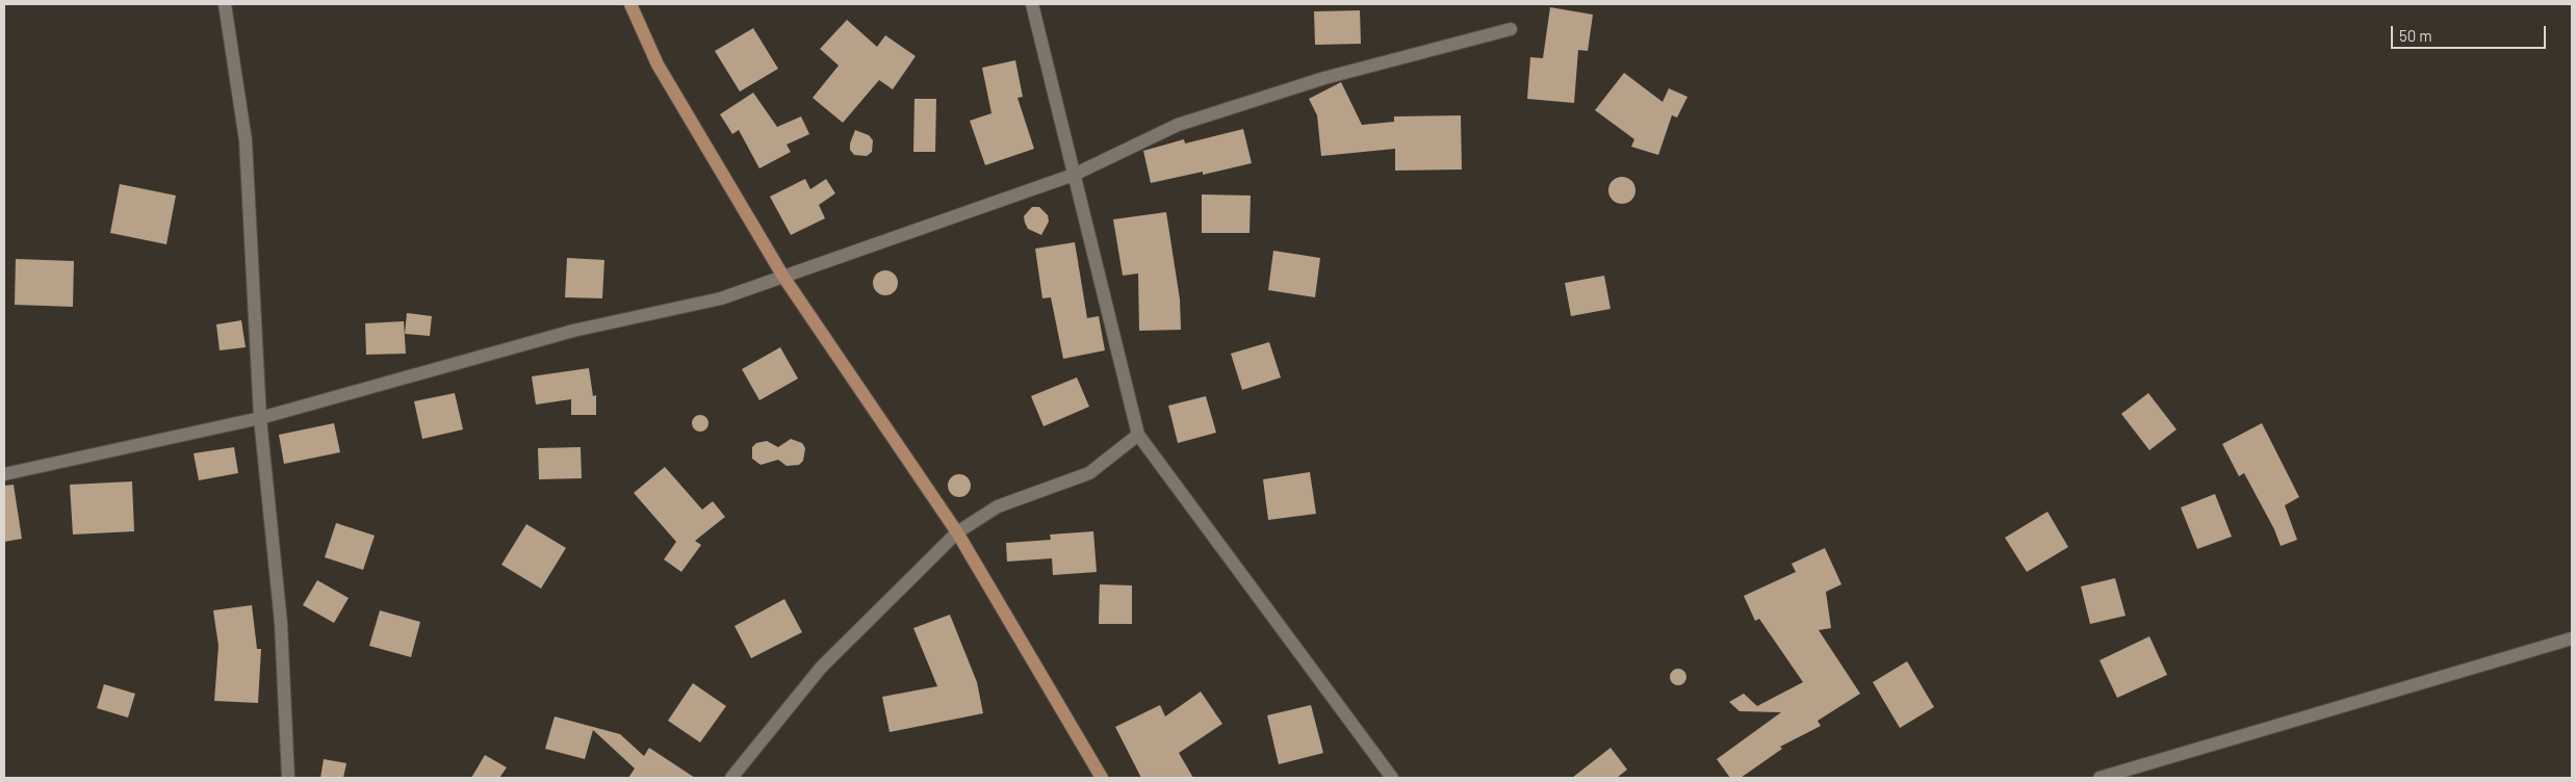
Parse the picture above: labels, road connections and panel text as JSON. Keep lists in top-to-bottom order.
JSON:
{
  "scale_bar": "50 m"
}
